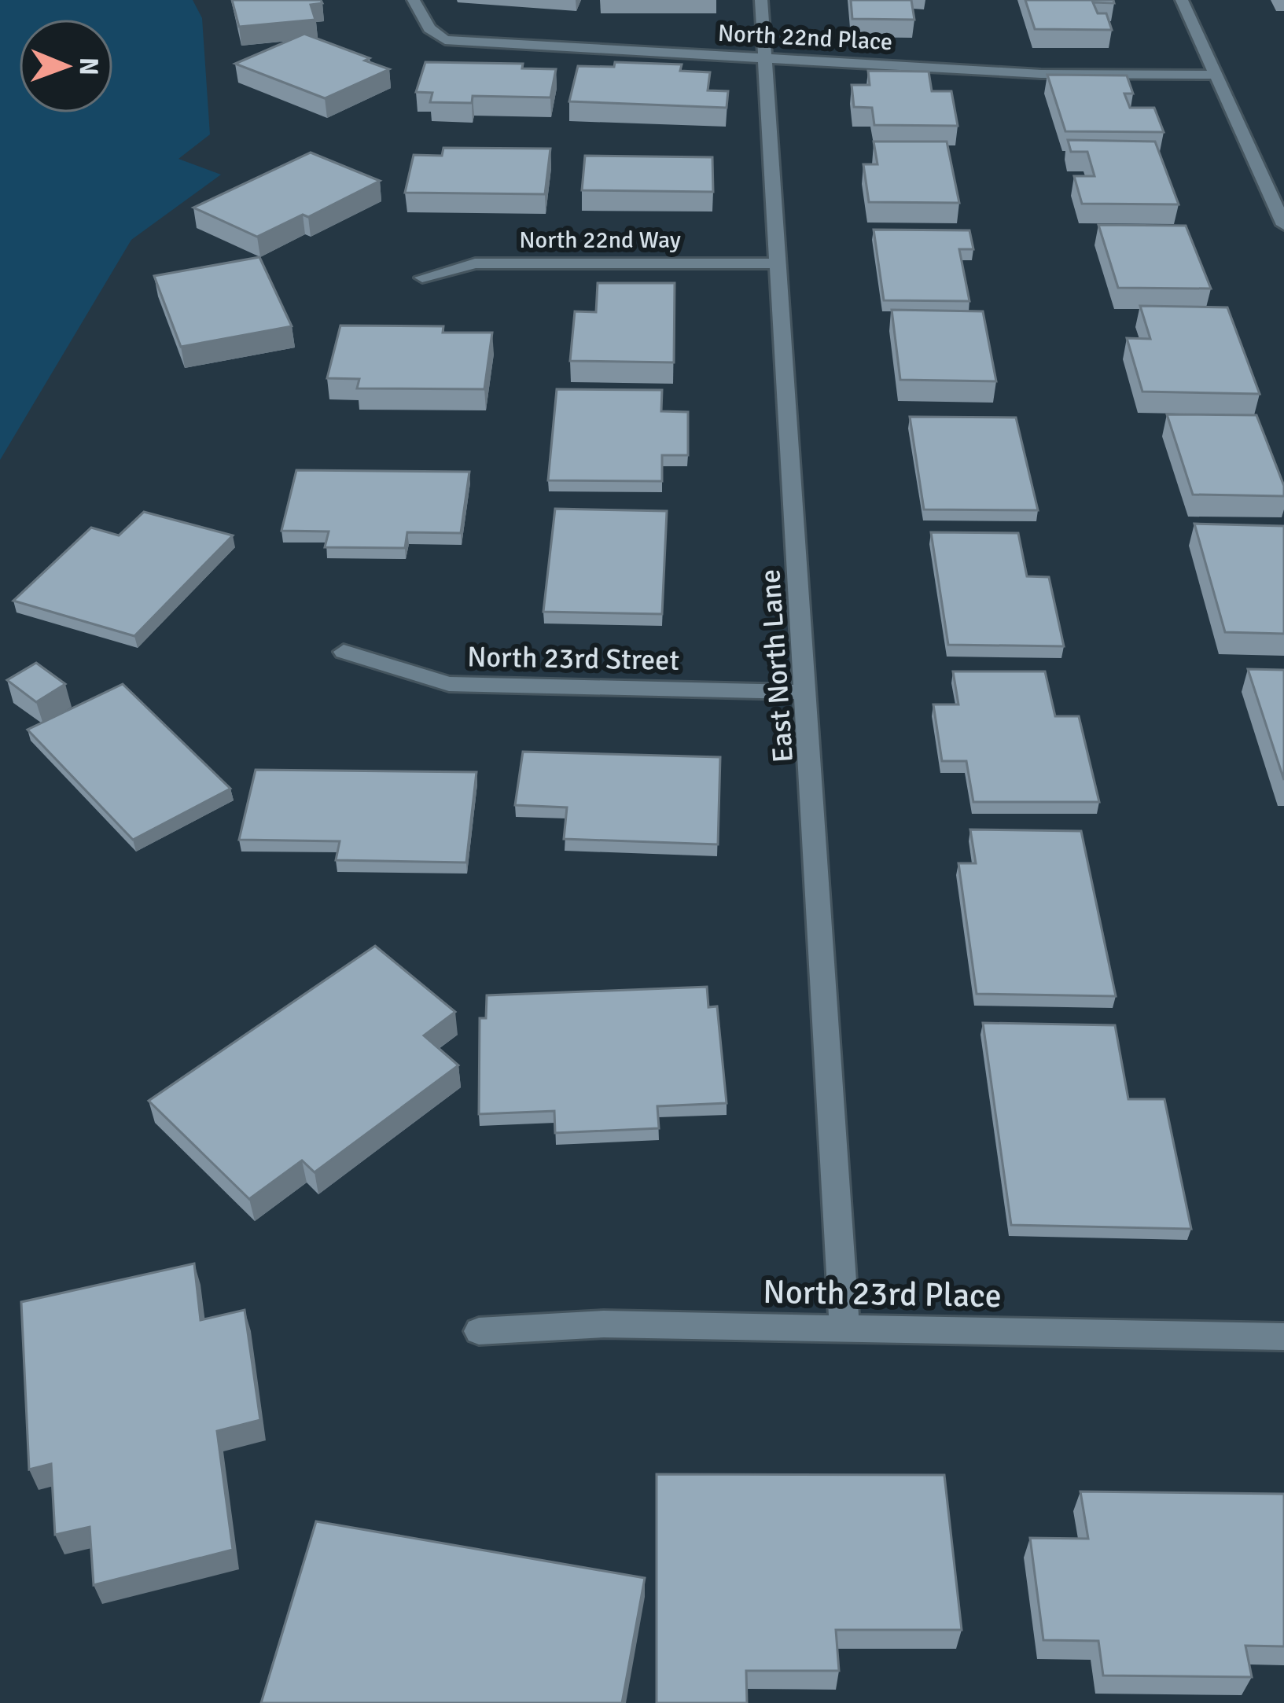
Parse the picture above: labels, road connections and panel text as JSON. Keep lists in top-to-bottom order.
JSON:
{
  "streets": {
    "street": [
      "North 22nd Place",
      "North 22nd Way",
      "North 23rd Street",
      "East North Lane",
      "North 23rd Place"
    ]
  },
  "crossings": [
    ["North 22nd Place", "East North Lane"],
    ["North 22nd Way", "East North Lane"],
    ["North 23rd Street", "East North Lane"],
    ["East North Lane", "North 23rd Place"]
  ],
  "north": "right"
}
